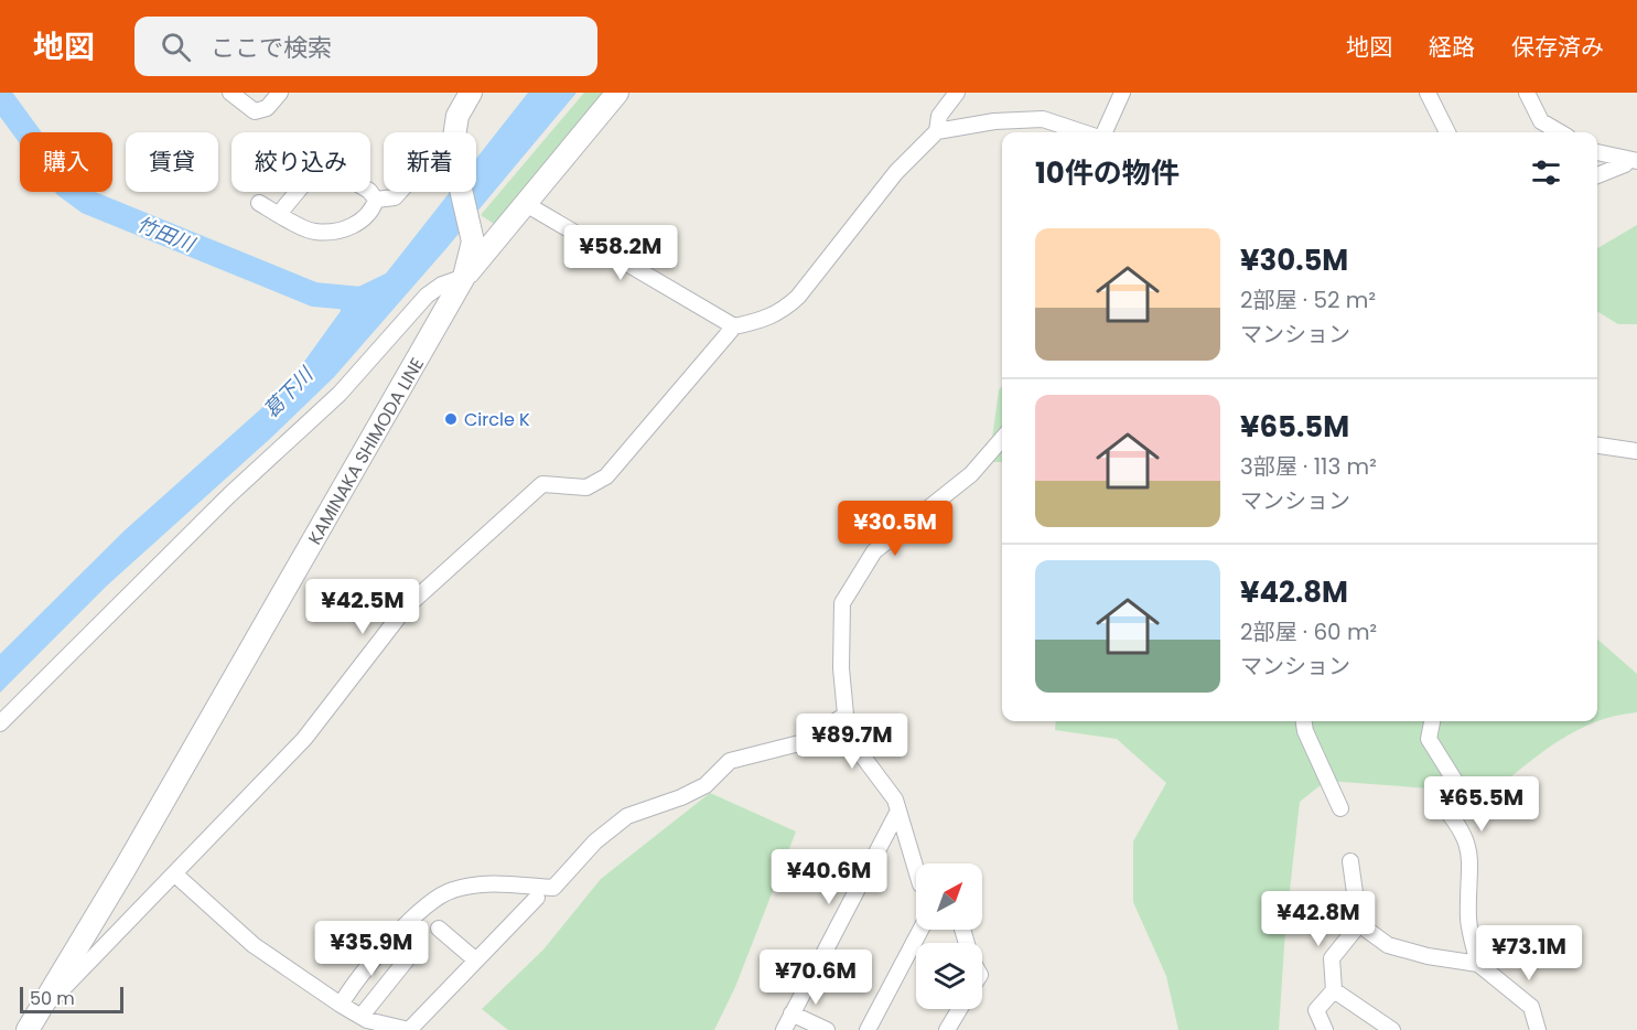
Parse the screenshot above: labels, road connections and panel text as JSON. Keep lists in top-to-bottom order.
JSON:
{
  "streets": {
    "main road": ["KAMINAKA SHIMODA LINE"]
  },
  "water": ["竹田川", "葛下川"],
  "places": ["Circle K"],
  "scale_bar": "50 m",
  "north": "top right",
  "page": {
    "header": "地図",
    "search": "ここで検索",
    "nav": ["地図", "経路", "保存済み"],
    "chip": [
      "購入",
      "賃貸",
      "絞り込み",
      "新着"
    ],
    "heading": "10件の物件",
    "list": [
      {
        "name": "¥30.5M",
        "note": "2部屋 · 52 m² · マンション"
      },
      {
        "name": "¥65.5M",
        "note": "3部屋 · 113 m² · マンション"
      },
      {
        "name": "¥42.8M",
        "note": "2部屋 · 60 m² · マンション"
      }
    ],
    "price": [
      "¥58.2M",
      "¥30.5M",
      "¥42.5M",
      "¥89.7M",
      "¥65.5M",
      "¥40.6M",
      "¥42.8M",
      "¥35.9M",
      "¥73.1M",
      "¥70.6M"
    ],
    "scale": "50 m"
  }
}
